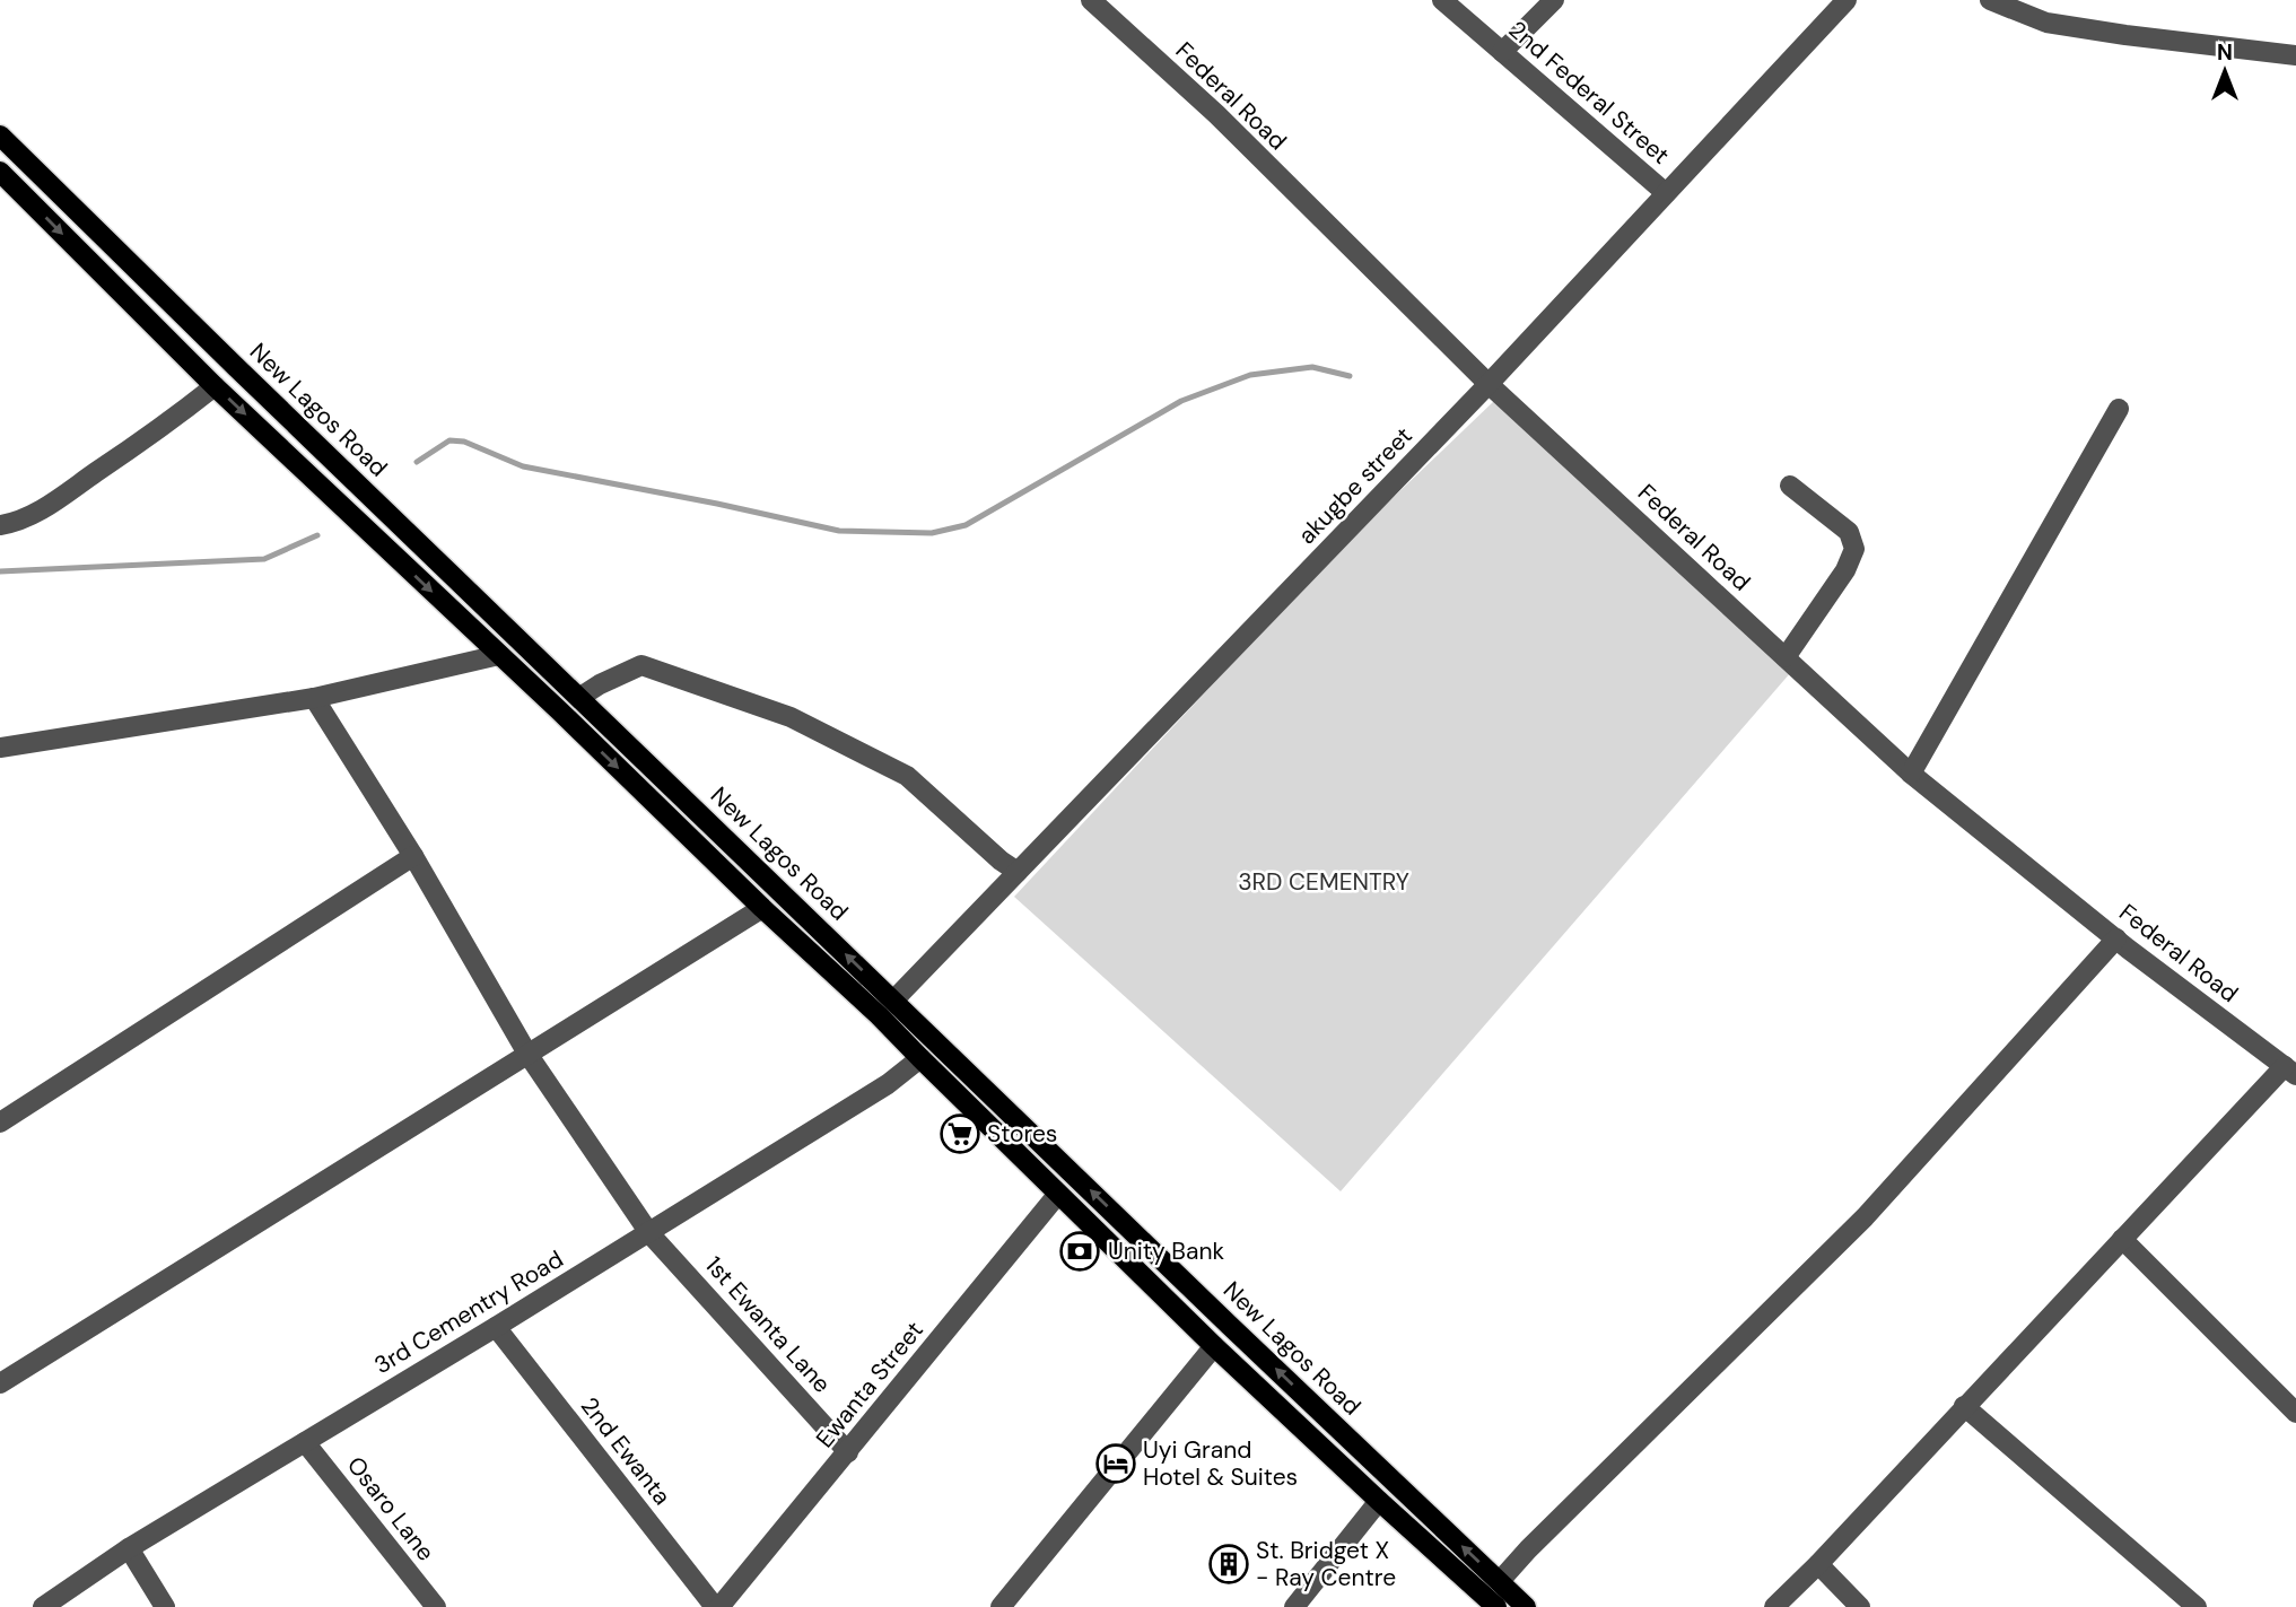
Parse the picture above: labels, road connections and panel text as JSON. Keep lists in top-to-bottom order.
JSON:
{
  "streets": {
    "main road": ["New Lagos Road"],
    "street": [
      "2nd Federal Street",
      "Federal Road",
      "akugbe street",
      "3rd Cementry Road",
      "1st Ewanta Lane",
      "Ewanta Street",
      "2nd Ewanta",
      "Osaro Lane"
    ]
  },
  "crossings": [
    ["2nd Federal Street", "akugbe street"],
    ["Federal Road", "akugbe street"],
    ["New Lagos Road", "akugbe street"],
    ["New Lagos Road", "3rd Cementry Road"],
    ["New Lagos Road", "Ewanta Street"],
    ["3rd Cementry Road", "1st Ewanta Lane"],
    ["3rd Cementry Road", "2nd Ewanta"],
    ["3rd Cementry Road", "Osaro Lane"],
    ["1st Ewanta Lane", "Ewanta Street"],
    ["Ewanta Street", "2nd Ewanta"]
  ],
  "parks": ["3RD CEMENTRY"],
  "places": {
    "supermarket": ["Stores"],
    "bank": ["Unity Bank"],
    "hotel": ["Uyi Grand Hotel & Suites"],
    "building": ["St. Bridget X - Ray Centre"]
  },
  "north": "top"
}
